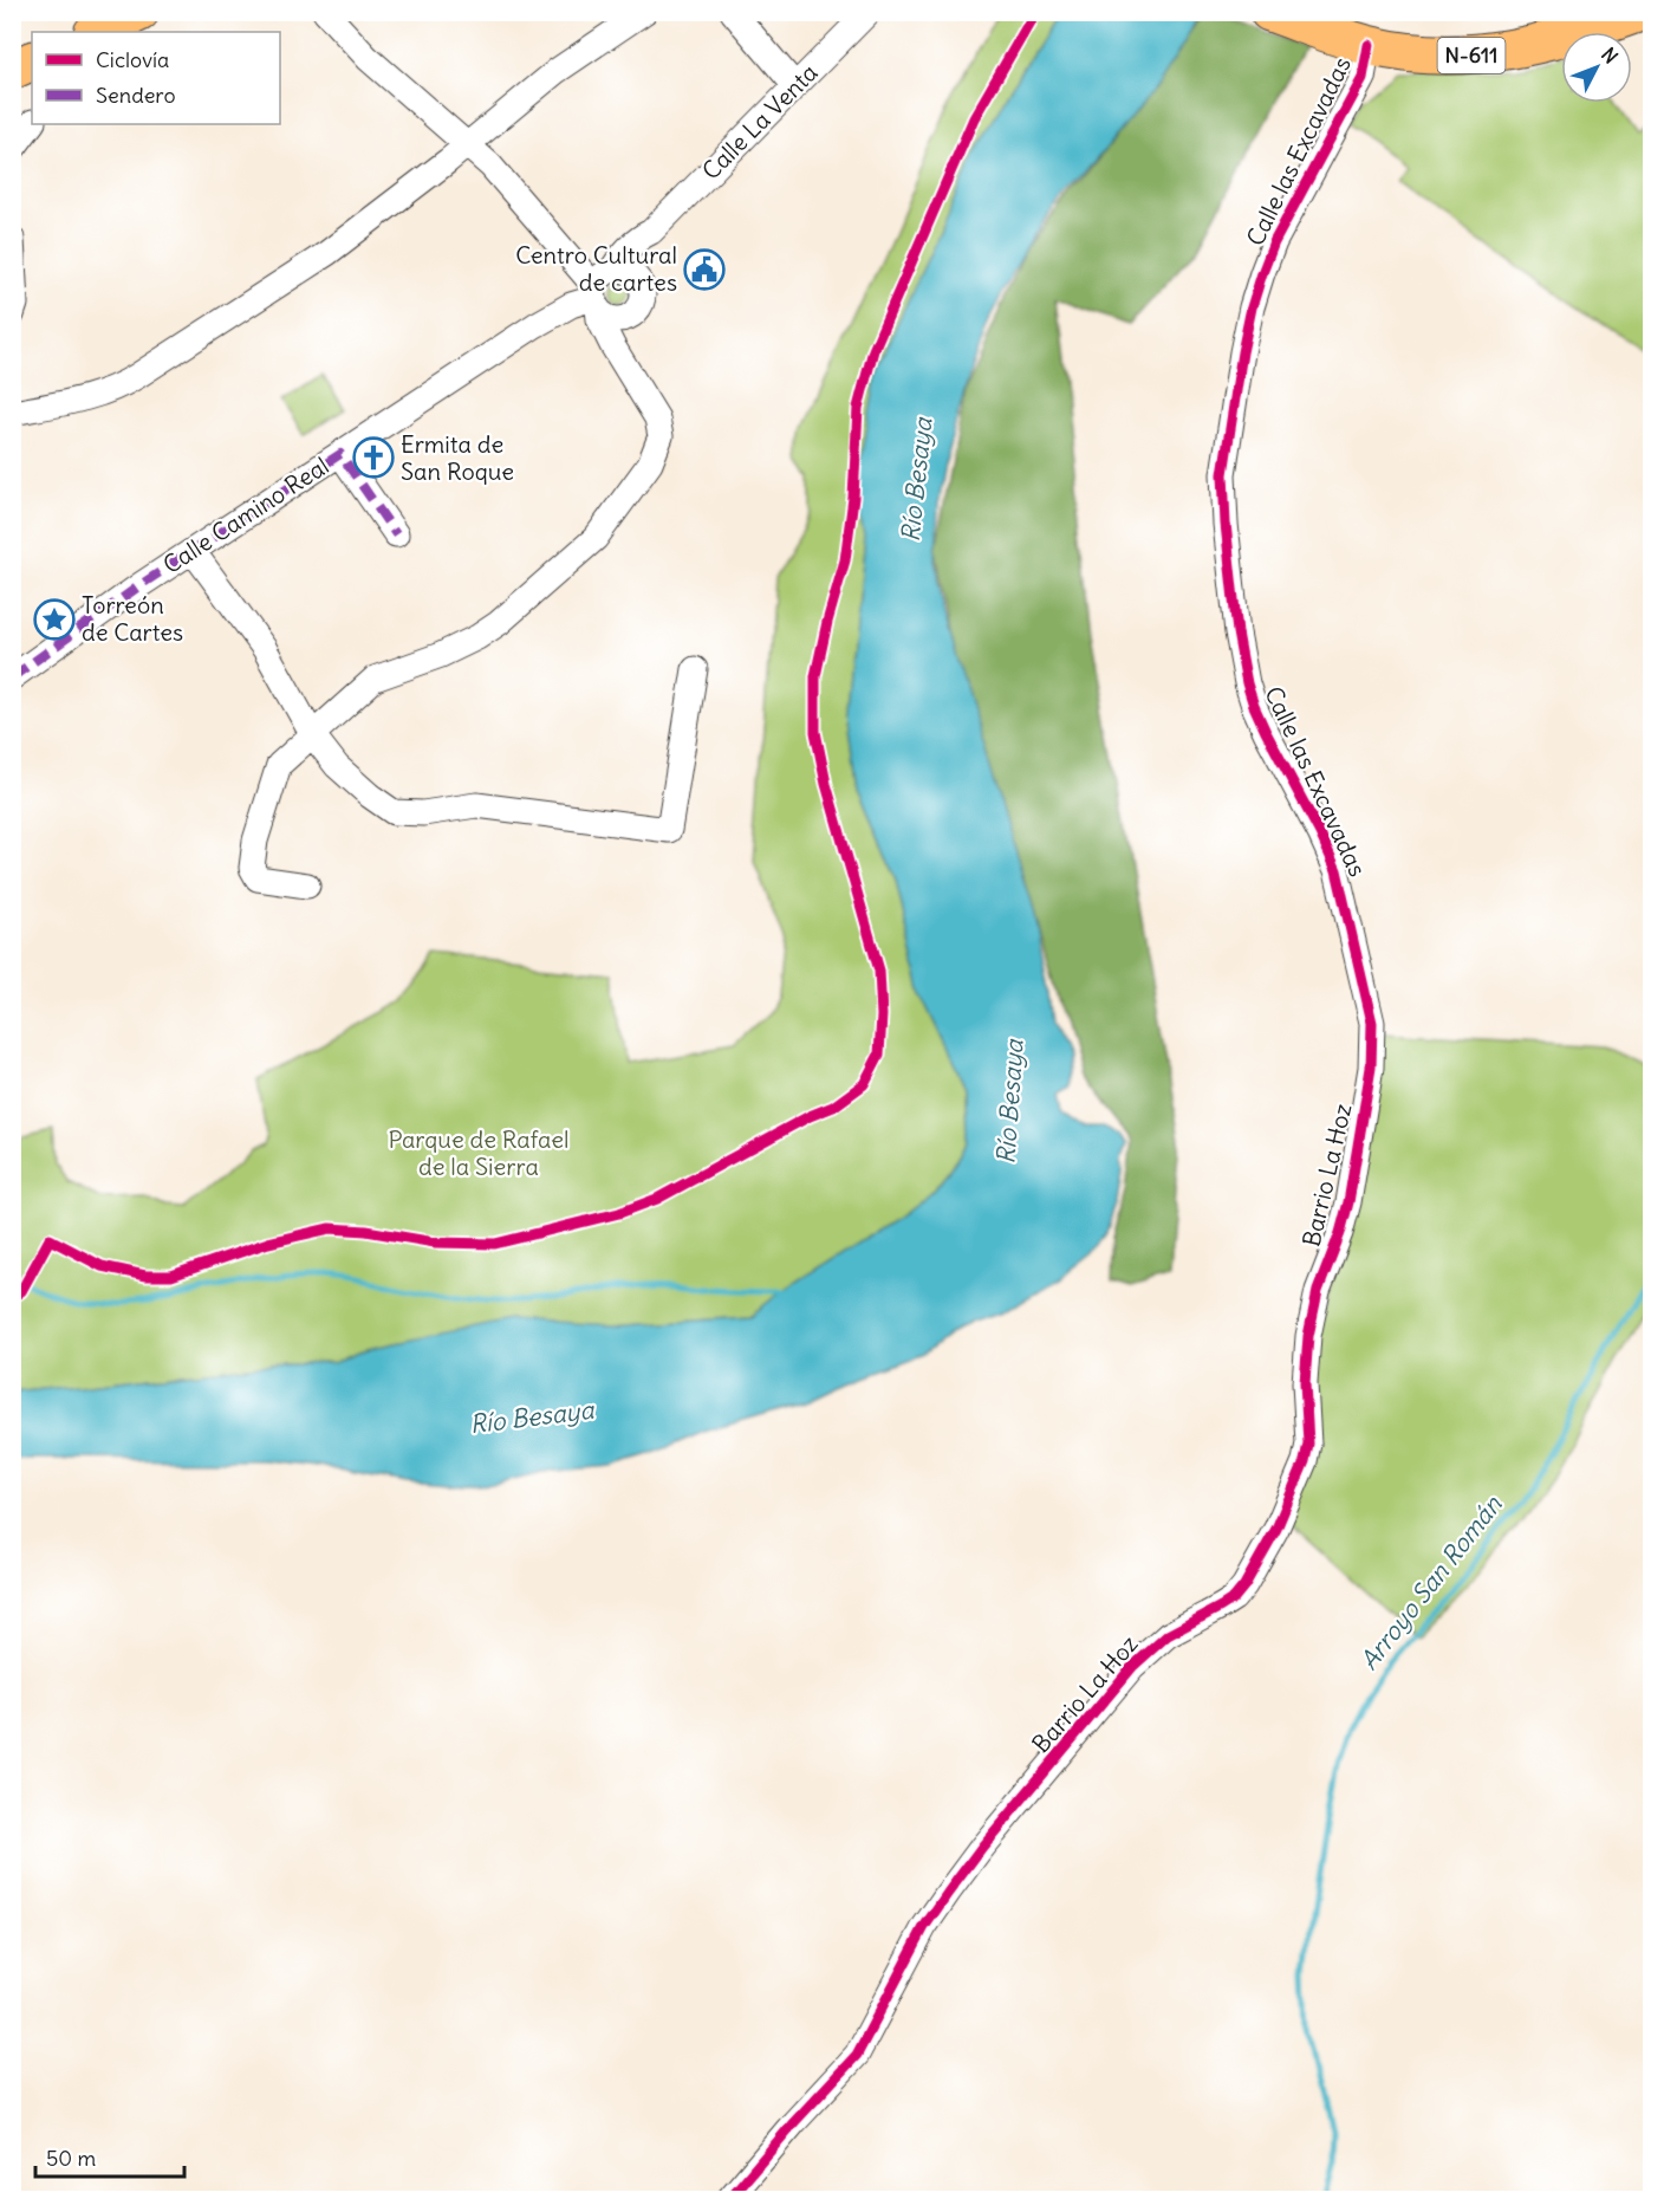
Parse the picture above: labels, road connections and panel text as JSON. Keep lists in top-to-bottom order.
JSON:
{
  "streets": {
    "highway": ["N-611"],
    "street": [
      "Calle La Venta",
      "Calle las Excavadas",
      "Calle Camino Real",
      "Barrio La Hoz"
    ]
  },
  "crossings": [
    ["N-611", "Calle las Excavadas"],
    ["Calle La Venta", "Calle Camino Real"],
    ["Calle las Excavadas", "Barrio La Hoz"]
  ],
  "water": ["Río Besaya", "Arroyo San Román"],
  "parks": ["Parque de Rafael de la Sierra"],
  "places": {
    "public building": ["Centro Cultural de cartes"],
    "church": ["Ermita de San Roque"],
    "place": ["Torreón de Cartes"]
  },
  "legend": ["Ciclovía", "Sendero"],
  "scale_bar": "50 m",
  "north": "top right"
}
